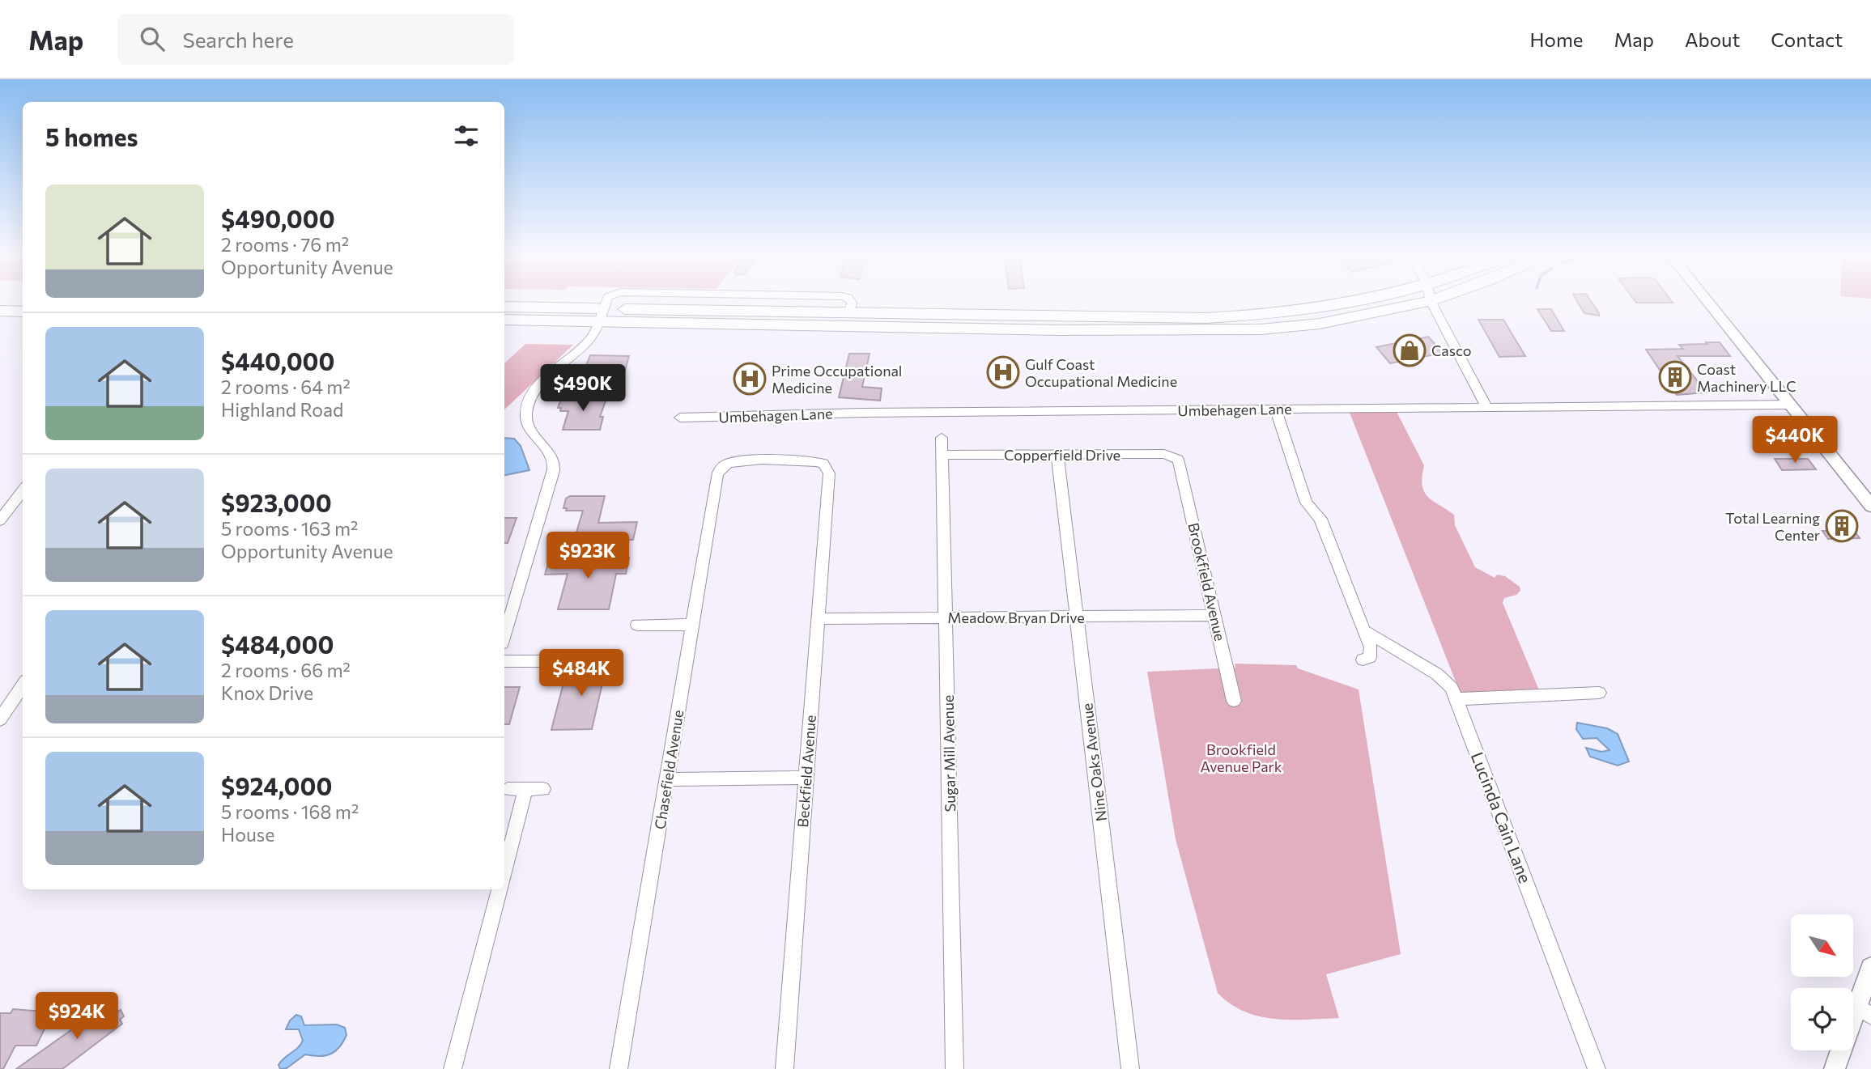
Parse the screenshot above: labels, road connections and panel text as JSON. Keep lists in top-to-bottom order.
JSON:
{
  "streets": {
    "street": [
      "Umbehagen Lane",
      "Copperfield Drive",
      "Brookfield Avenue",
      "Meadow Bryan Drive",
      "Sugar Mill Avenue",
      "Nine Oaks Avenue",
      "Chasefield Avenue",
      "Beckfield Avenue",
      "Lucinda Cain Lane"
    ]
  },
  "crossings": [
    ["Copperfield Drive", "Brookfield Avenue"],
    ["Copperfield Drive", "Sugar Mill Avenue"],
    ["Copperfield Drive", "Nine Oaks Avenue"],
    ["Brookfield Avenue", "Meadow Bryan Drive"],
    ["Meadow Bryan Drive", "Sugar Mill Avenue"],
    ["Meadow Bryan Drive", "Nine Oaks Avenue"],
    ["Meadow Bryan Drive", "Beckfield Avenue"],
    ["Chasefield Avenue", "Beckfield Avenue"]
  ],
  "parks": ["Brookfield Avenue Park"],
  "places": {
    "shop": ["Casco"],
    "hospital": ["Gulf Coast Occupational Medicine", "Prime Occupational Medicine"],
    "building": ["Coast Machinery LLC", "Total Learning Center"]
  },
  "north": "bottom right",
  "page": {
    "header": "Map",
    "search": "Search here",
    "nav": [
      "Home",
      "Map",
      "About",
      "Contact"
    ],
    "heading": "5 homes",
    "list": [
      {
        "name": "$490,000",
        "note": "2 rooms · 76 m² · Opportunity Avenue"
      },
      {
        "name": "$440,000",
        "note": "2 rooms · 64 m² · Highland Road"
      },
      {
        "name": "$923,000",
        "note": "5 rooms · 163 m² · Opportunity Avenue"
      },
      {
        "name": "$484,000",
        "note": "2 rooms · 66 m² · Knox Drive"
      },
      {
        "name": "$924,000",
        "note": "5 rooms · 168 m² · House"
      }
    ],
    "price": [
      "$490K",
      "$440K",
      "$923K",
      "$484K",
      "$924K"
    ]
  }
}
